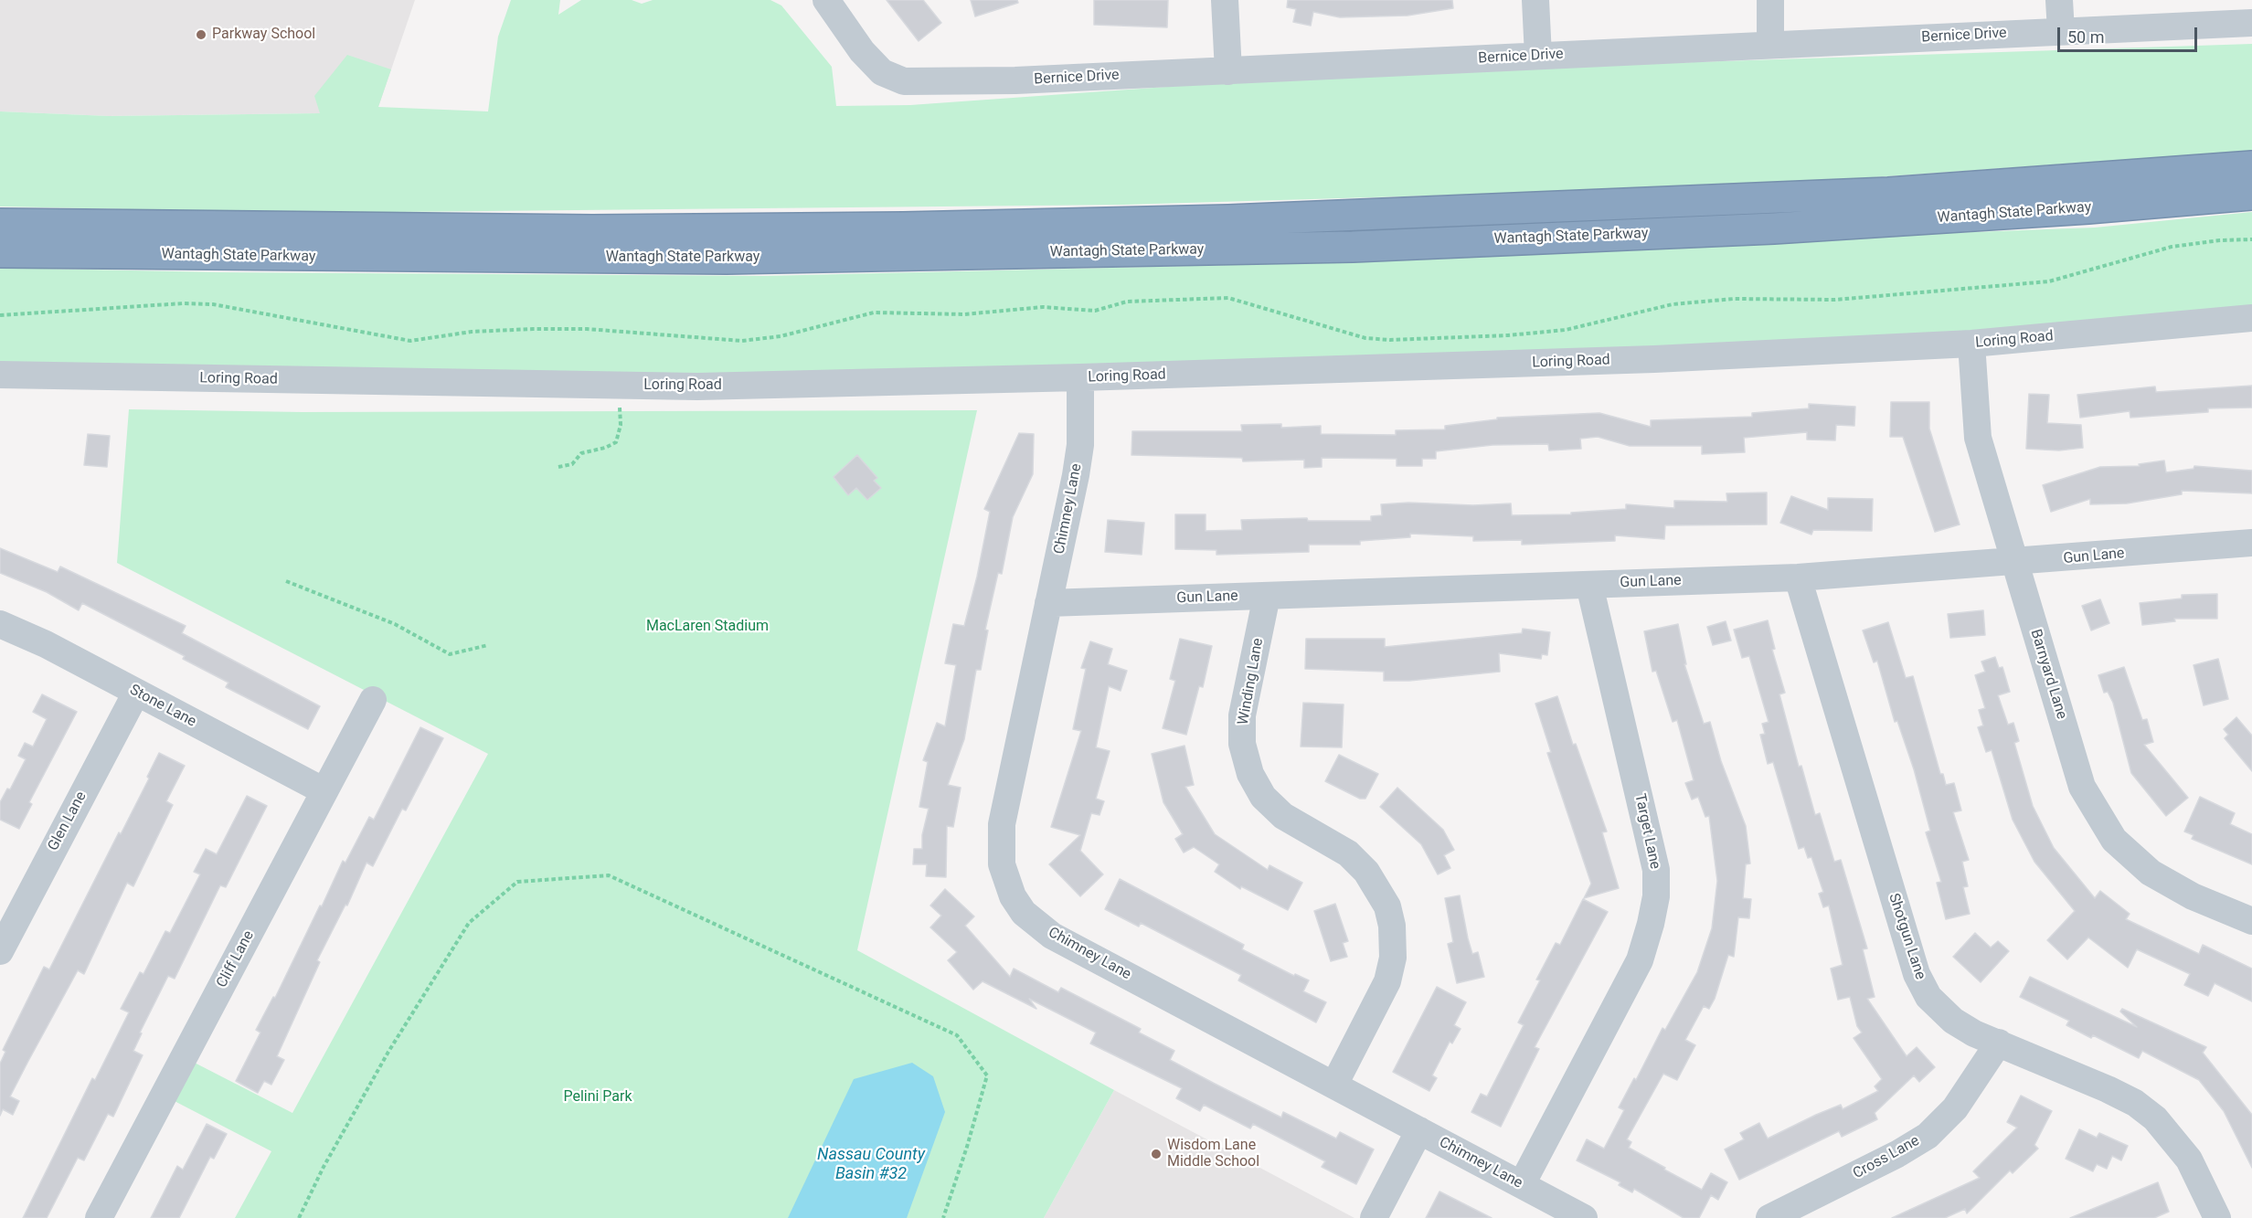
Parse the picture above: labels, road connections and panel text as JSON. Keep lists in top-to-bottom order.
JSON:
{
  "streets": {
    "highway": ["Wantagh State Parkway"],
    "street": [
      "Bernice Drive",
      "Loring Road",
      "Chimney Lane",
      "Gun Lane",
      "Barnyard Lane",
      "Winding Lane",
      "Stone Lane",
      "Glen Lane",
      "Target Lane",
      "Shotgun Lane",
      "Cliff Lane",
      "Cross Lane"
    ]
  },
  "crossings": [
    ["Loring Road", "Chimney Lane"],
    ["Loring Road", "Barnyard Lane"],
    ["Chimney Lane", "Gun Lane"],
    ["Chimney Lane", "Winding Lane"],
    ["Chimney Lane", "Target Lane"],
    ["Gun Lane", "Barnyard Lane"],
    ["Gun Lane", "Winding Lane"],
    ["Gun Lane", "Target Lane"],
    ["Gun Lane", "Shotgun Lane"],
    ["Stone Lane", "Glen Lane"],
    ["Stone Lane", "Cliff Lane"],
    ["Shotgun Lane", "Cross Lane"]
  ],
  "water": ["Nassau County Basin #32"],
  "parks": ["MacLaren Stadium", "Pelini Park"],
  "places": ["Parkway School", "Wisdom Lane Middle School"],
  "scale_bar": "50 m"
}
